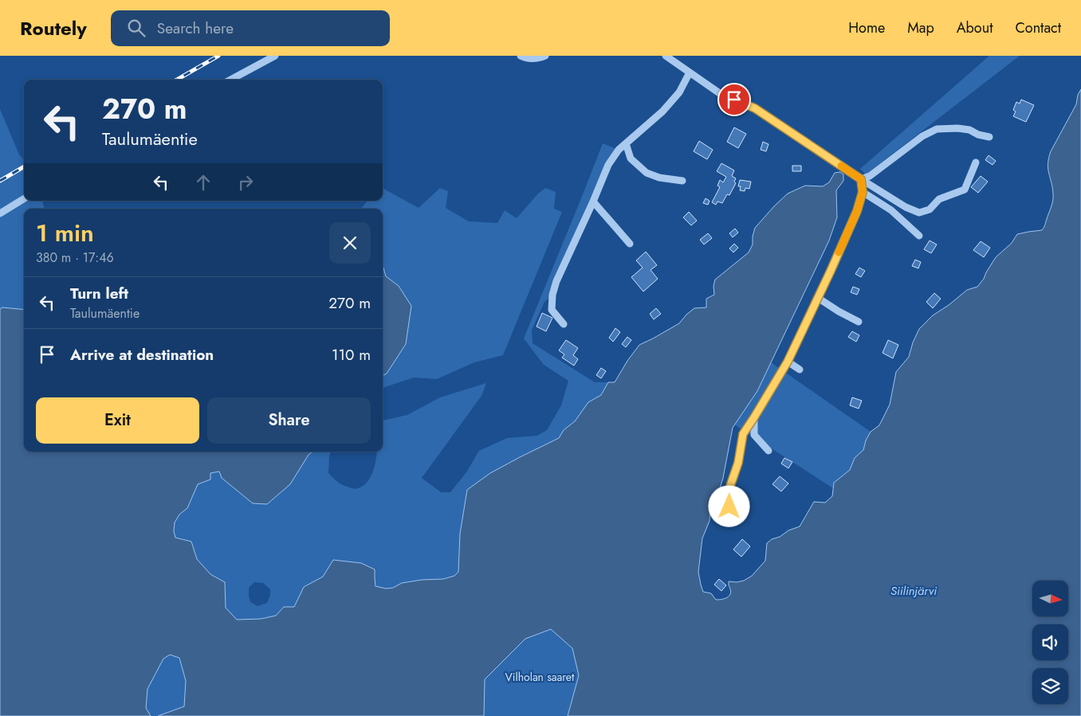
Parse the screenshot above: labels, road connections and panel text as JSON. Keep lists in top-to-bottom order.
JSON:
{
  "water": ["Siilinjärvi"],
  "parks": ["Vilholan saaret"],
  "north": "right",
  "page": {
    "header": "Routely",
    "search": "Search here",
    "nav": [
      "Home",
      "Map",
      "About",
      "Contact"
    ],
    "turn": ["270 m", "Taulumäentie"],
    "heading": ["1 min", "380 m · 17:46"],
    "list": [
      {
        "name": "Turn left",
        "note": "Taulumäentie",
        "value": "270 m"
      },
      {
        "name": "Arrive at destination",
        "value": "110 m"
      }
    ],
    "buttons": ["Exit", "Share"]
  }
}
